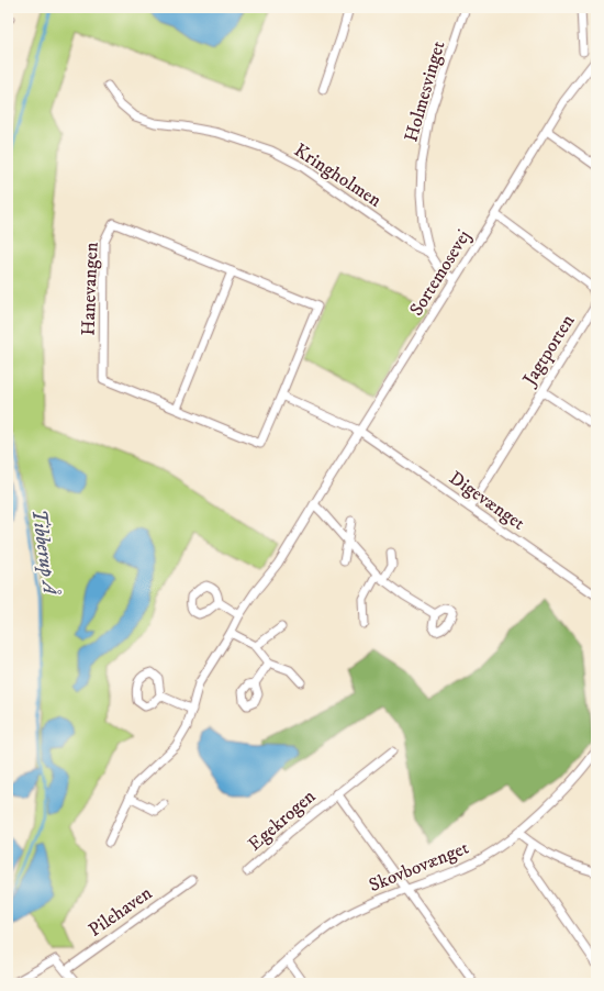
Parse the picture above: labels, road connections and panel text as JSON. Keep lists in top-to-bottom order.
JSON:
{
  "streets": {
    "street": [
      "Holmesvinget",
      "Kringholmen",
      "Sortemosevej",
      "Hanevangen",
      "Jagtporten",
      "Digevænget",
      "Egekrogen",
      "Skovbovænget",
      "Pilehaven"
    ]
  },
  "crossings": [
    ["Holmesvinget", "Kringholmen"],
    ["Holmesvinget", "Sortemosevej"],
    ["Sortemosevej", "Jagtporten"],
    ["Sortemosevej", "Digevænget"],
    ["Jagtporten", "Digevænget"],
    ["Egekrogen", "Skovbovænget"]
  ],
  "water": ["Tibberup Å"]
}
